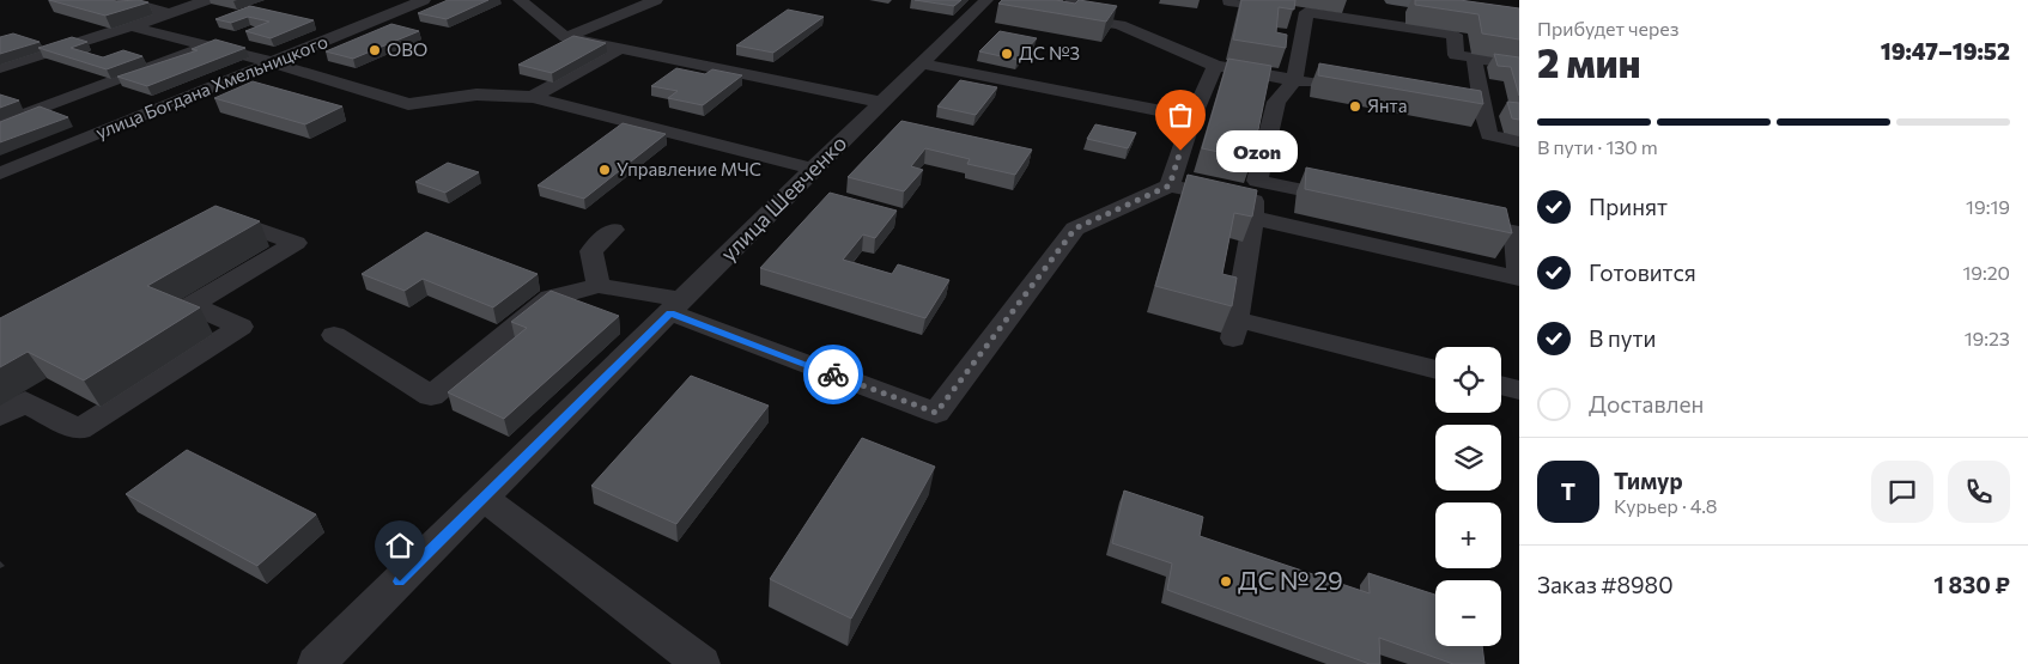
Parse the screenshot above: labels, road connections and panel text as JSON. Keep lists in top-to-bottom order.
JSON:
{
  "streets": {
    "street": ["улица Богдана Хмельницкого", "улица Шевченко"]
  },
  "places": [
    "ОВО",
    "ДС №3",
    "Янта",
    "Ozon",
    "Управление МЧС",
    "ДС № 29"
  ],
  "page": {
    "heading": ["2 мин", "Прибудет через", "19:47–19:52"],
    "panel": [
      "Тимур",
      "Курьер · 4.8",
      "Заказ #8980",
      "1 830 ₽"
    ],
    "bar": "В пути · 130 m",
    "bubble": "Ozon",
    "list": [
      ["Принят", "19:19"],
      ["Готовится", "19:20"],
      ["В пути", "19:23"],
      "Доставлен"
    ],
    "map_buttons": ["+", "−"],
    "round": "Т"
  }
}
